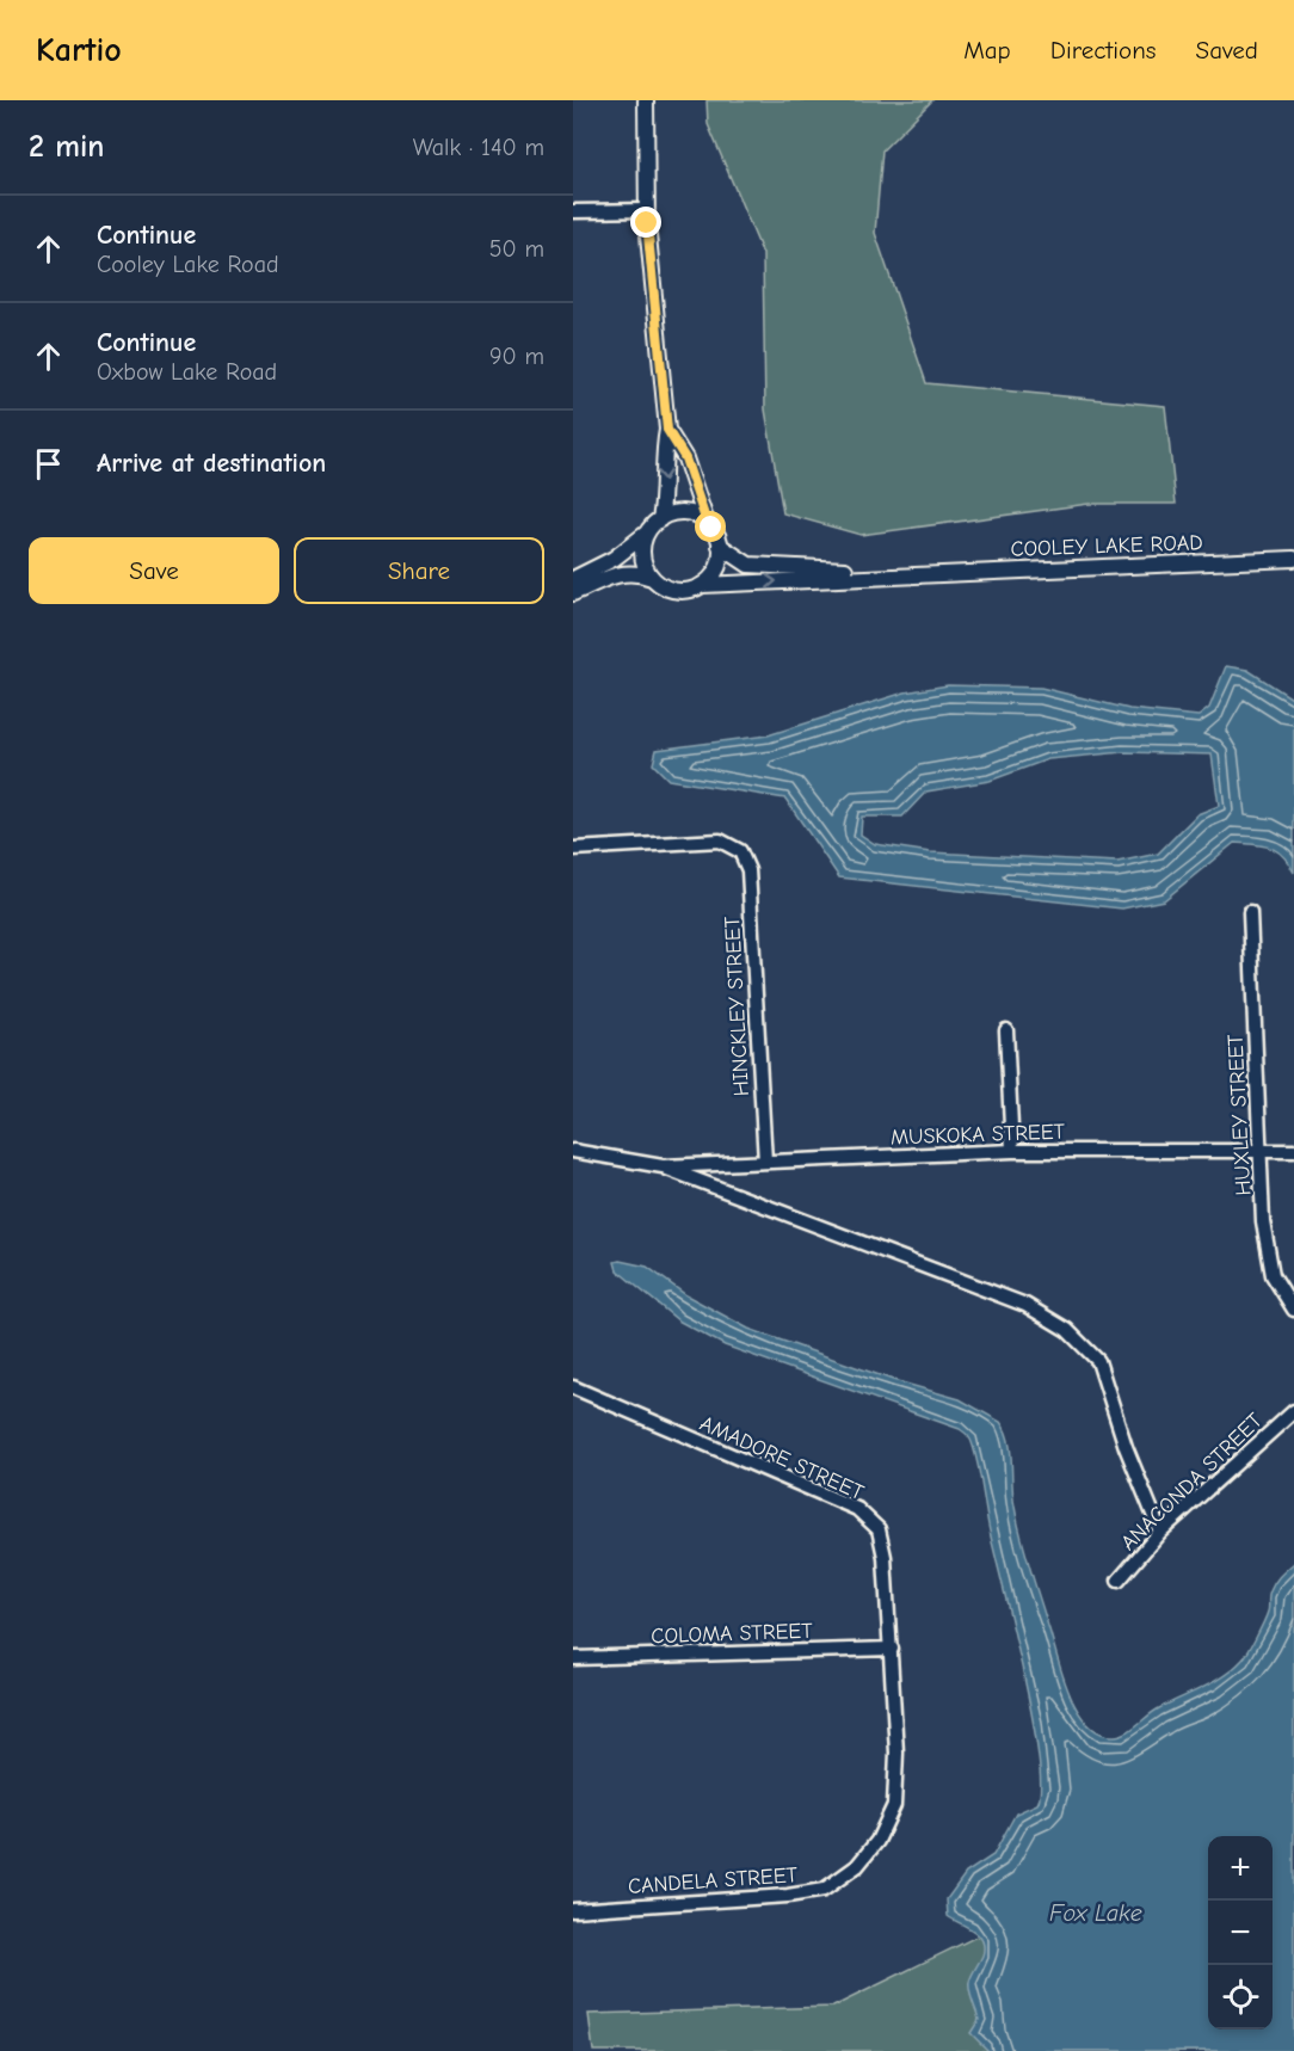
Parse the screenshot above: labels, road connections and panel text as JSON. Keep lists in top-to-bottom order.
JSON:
{
  "streets": {
    "street": [
      "COOLEY LAKE ROAD",
      "HINCKLEY STREET",
      "HUXLEY STREET",
      "MUSKOKA STREET",
      "AMADORE STREET",
      "ANACONDA STREET",
      "COLOMA STREET",
      "CANDELA STREET"
    ]
  },
  "crossings": [
    ["HINCKLEY STREET", "MUSKOKA STREET"],
    ["HUXLEY STREET", "MUSKOKA STREET"],
    ["MUSKOKA STREET", "ANACONDA STREET"],
    ["AMADORE STREET", "COLOMA STREET"],
    ["AMADORE STREET", "CANDELA STREET"]
  ],
  "water": ["Fox Lake"],
  "page": {
    "header": "Kartio",
    "nav": ["Map", "Directions", "Saved"],
    "heading": ["2 min", "Walk · 140 m"],
    "list": [
      ["Continue", "Cooley Lake Road", "50 m"],
      ["Continue", "Oxbow Lake Road", "90 m"],
      "Arrive at destination"
    ],
    "buttons": ["Save", "Share"],
    "map_buttons": ["+", "−"]
  }
}
